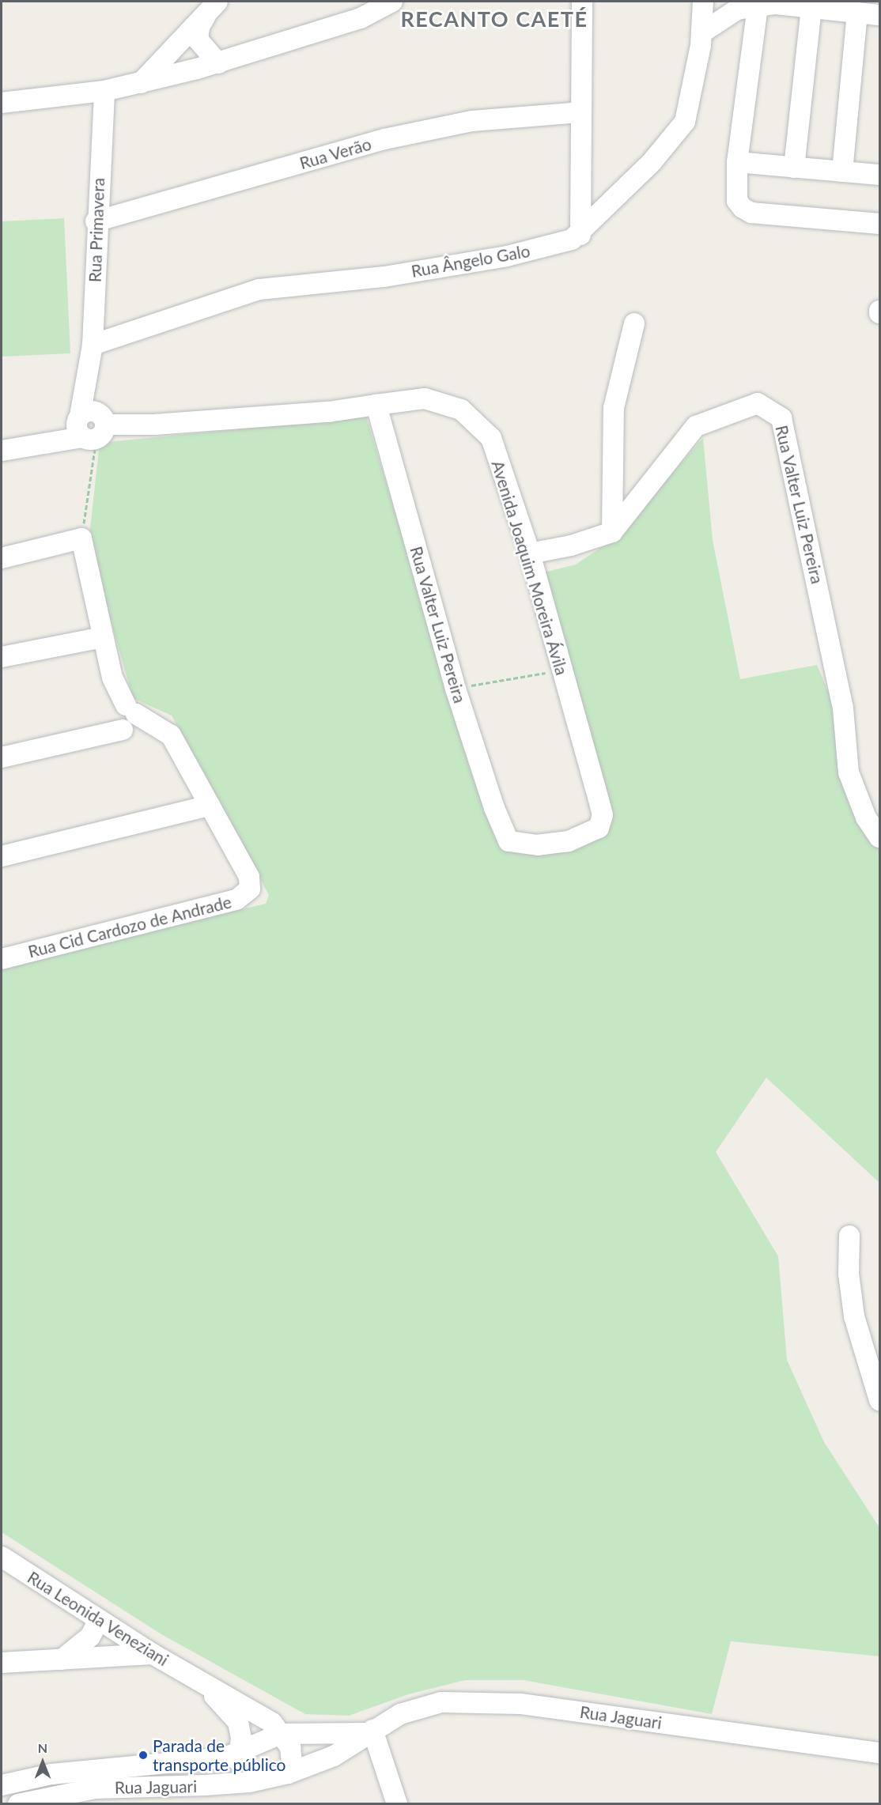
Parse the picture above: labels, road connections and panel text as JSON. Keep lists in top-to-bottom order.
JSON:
{
  "streets": {
    "street": [
      "Rua Verão",
      "Rua Primavera",
      "Rua Ângelo Galo",
      "Rua Valter Luiz Pereira",
      "Avenida Joaquim Moreira Ávila",
      "Rua Cid Cardozo de Andrade",
      "Rua Leonida Veneziani",
      "Rua Jaguari"
    ]
  },
  "crossings": [
    ["Rua Verão", "Rua Primavera"],
    ["Rua Primavera", "Rua Ângelo Galo"],
    ["Rua Primavera", "Avenida Joaquim Moreira Ávila"],
    ["Rua Valter Luiz Pereira", "Avenida Joaquim Moreira Ávila"]
  ],
  "districts": ["RECANTO CAETÉ"],
  "places": ["Parada de transporte público"],
  "north": "top"
}
